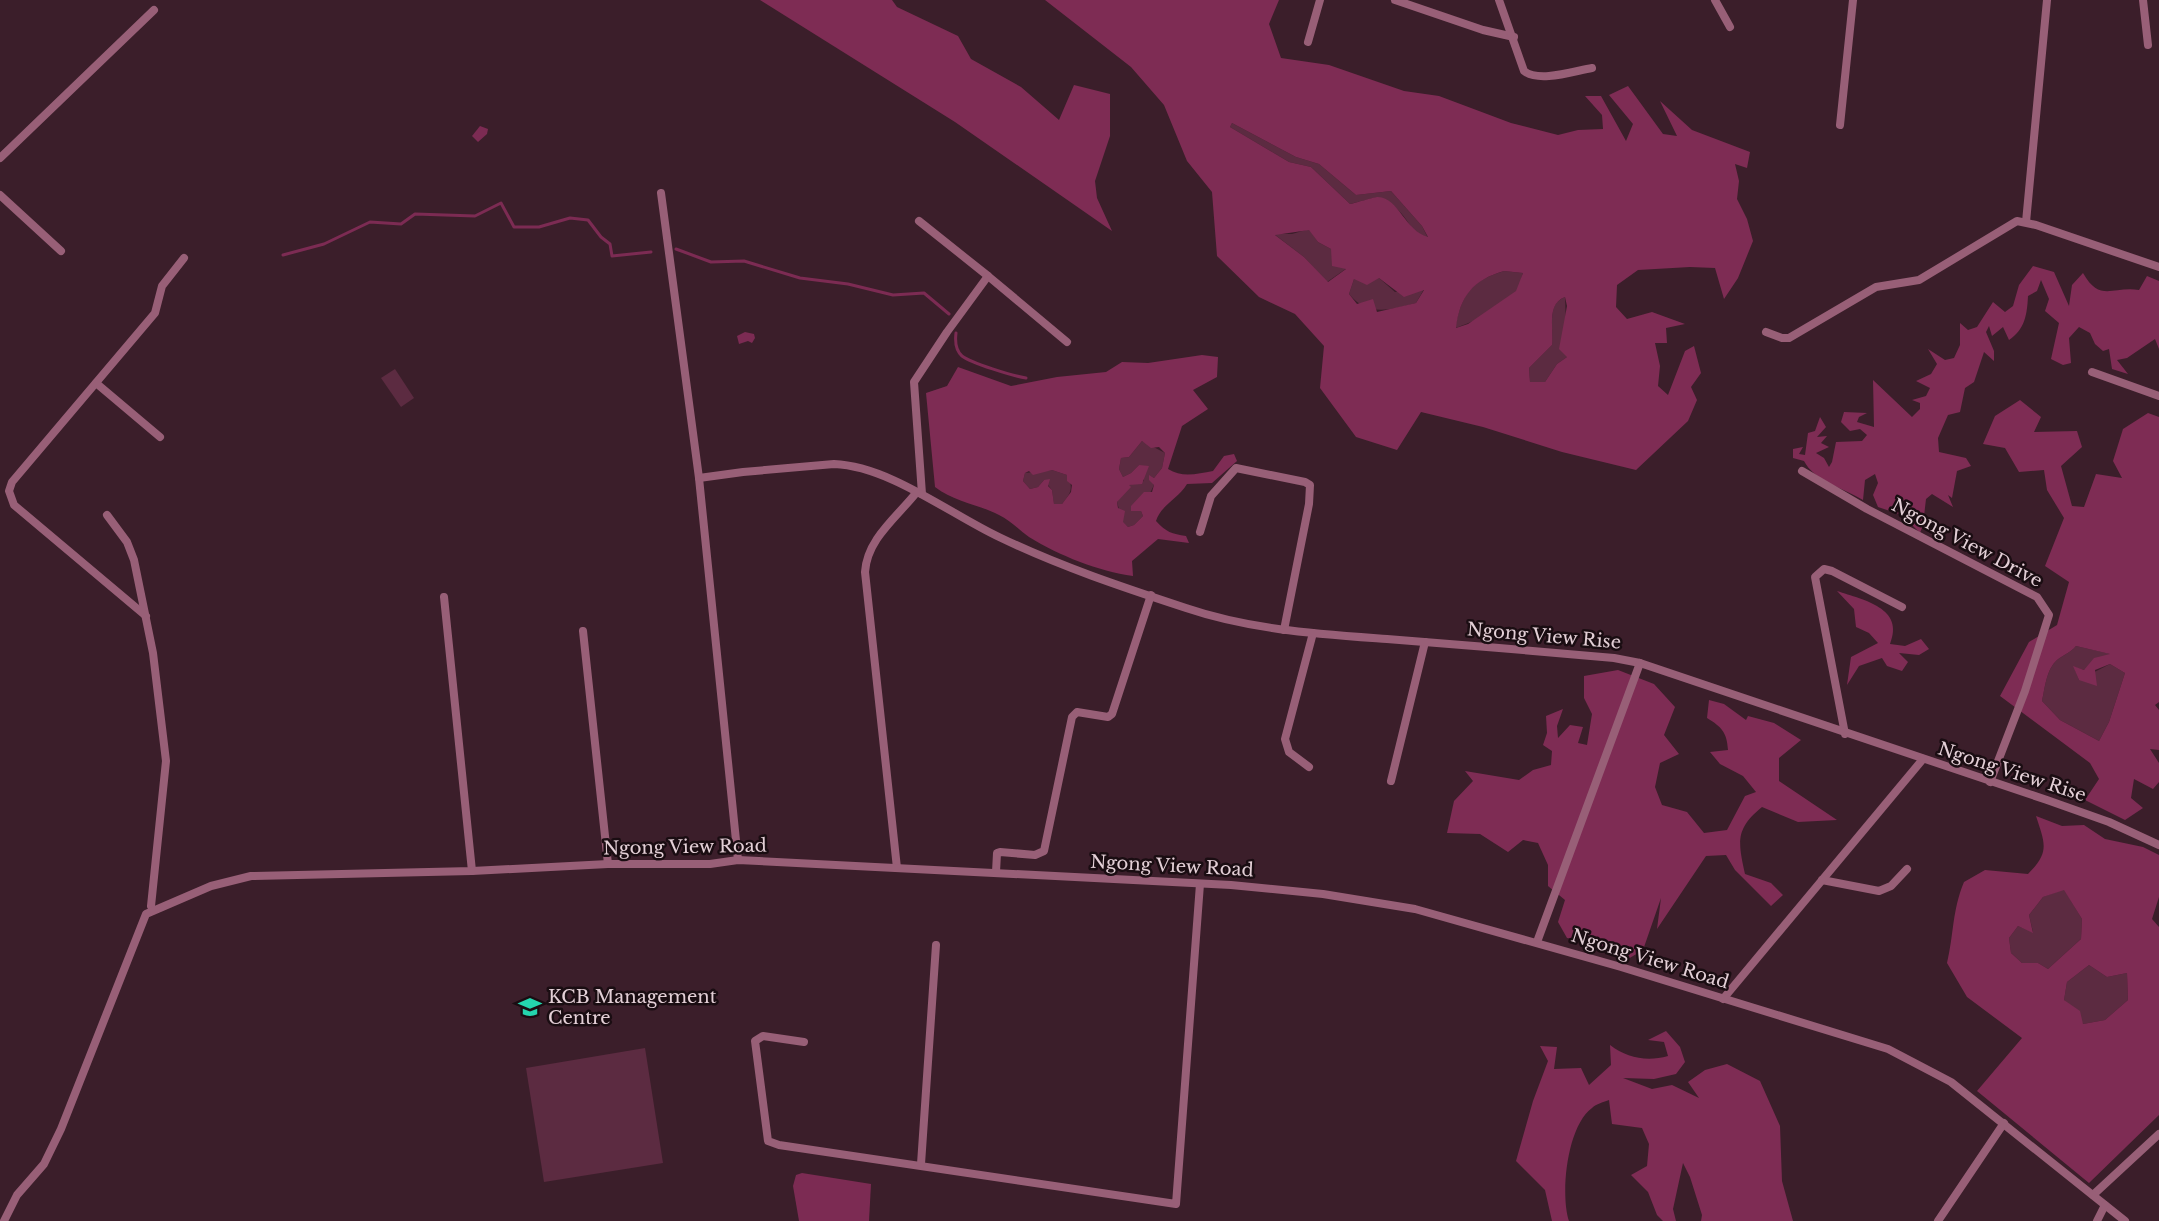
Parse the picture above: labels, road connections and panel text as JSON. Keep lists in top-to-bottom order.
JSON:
{
  "streets": {
    "street": ["Ngong View Drive", "Ngong View Rise", "Ngong View Road"]
  },
  "crossings": [
    ["Ngong View Drive", "Ngong View Rise"]
  ],
  "places": {
    "school or university": ["KCB Management Centre"]
  }
}
